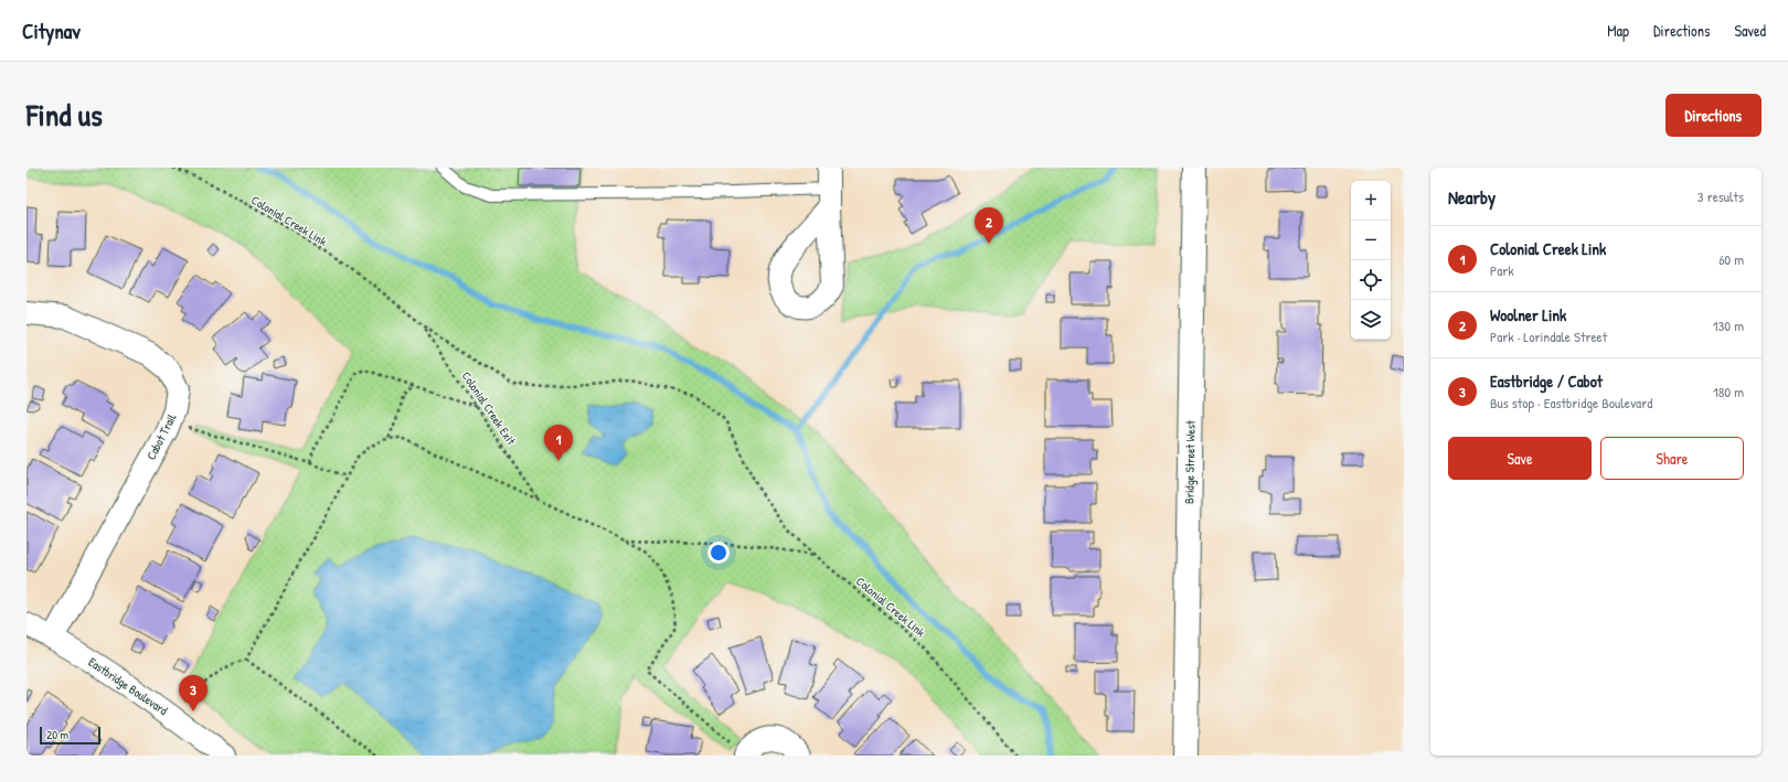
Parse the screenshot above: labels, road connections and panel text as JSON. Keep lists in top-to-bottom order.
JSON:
{
  "streets": {
    "main road": ["Bridge Street West"],
    "street": ["Cabot Trail", "Eastbridge Boulevard"],
    "path": ["Colonial Creek Link", "Colonial Creek Exit"]
  },
  "crossings": [
    ["Colonial Creek Link", "Colonial Creek Exit"],
    ["Cabot Trail", "Eastbridge Boulevard"]
  ],
  "scale_bar": "20 m",
  "page": {
    "header": "Citynav",
    "nav": ["Map", "Directions", "Saved"],
    "title": "Find us",
    "buttons": [
      "Directions",
      ["Save", "Share"]
    ],
    "heading": ["Nearby", "3 results"],
    "map_buttons": ["+", "−"],
    "pins": ["2", "1", "3"],
    "list": [
      {
        "mark": "1",
        "name": "Colonial Creek Link",
        "note": "Park",
        "value": "60 m"
      },
      {
        "mark": "2",
        "name": "Woolner Link",
        "note": "Park · Lorindale Street",
        "value": "130 m"
      },
      {
        "mark": "3",
        "name": "Eastbridge / Cabot",
        "note": "Bus stop · Eastbridge Boulevard",
        "value": "180 m"
      }
    ],
    "scale": "20 m"
  }
}
